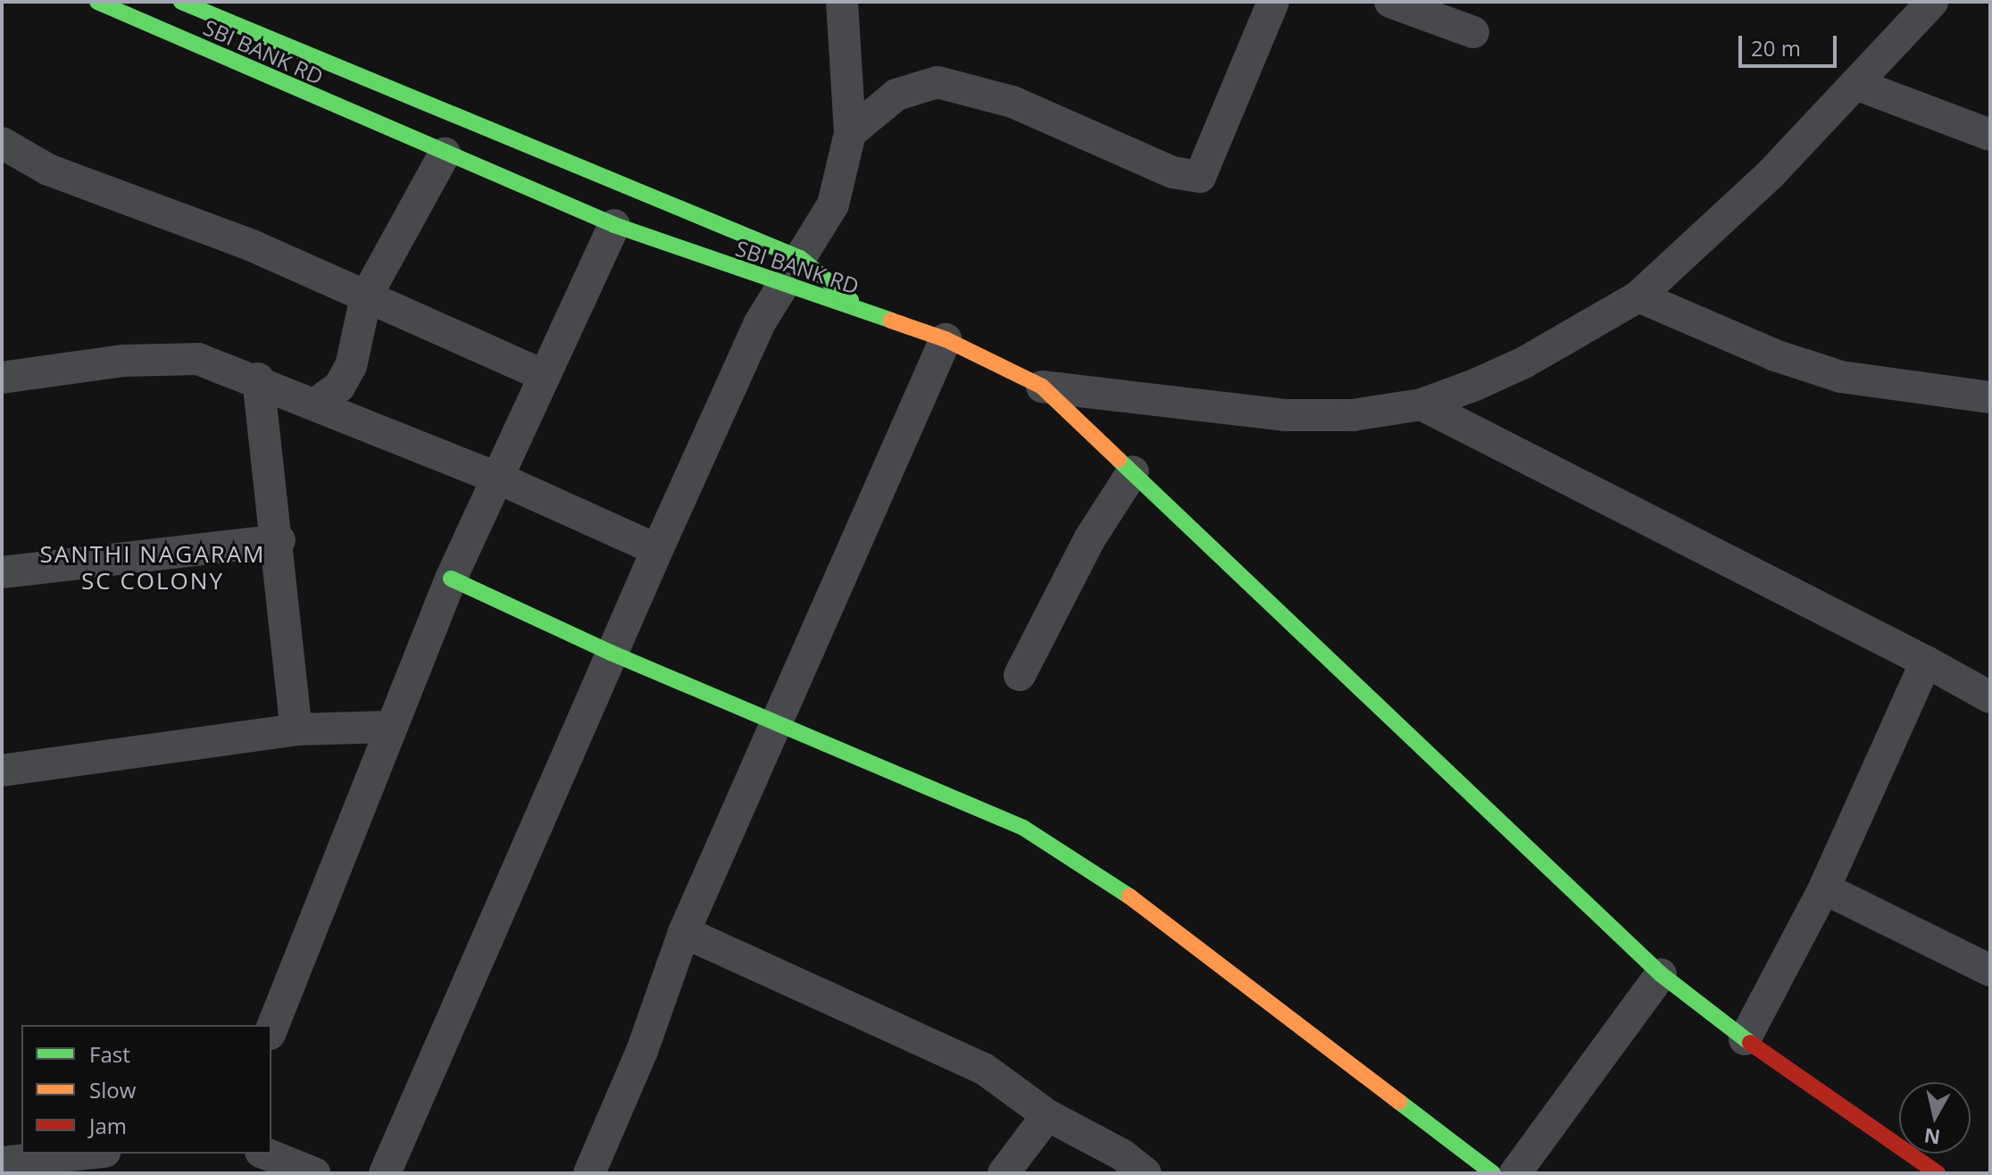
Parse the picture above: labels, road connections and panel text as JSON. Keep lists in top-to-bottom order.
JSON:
{
  "streets": {
    "street": ["SBI BANK RD"]
  },
  "districts": ["SANTHI NAGARAM SC COLONY"],
  "legend": ["Fast", "Slow", "Jam"],
  "scale_bar": "20 m",
  "north": "bottom"
}
